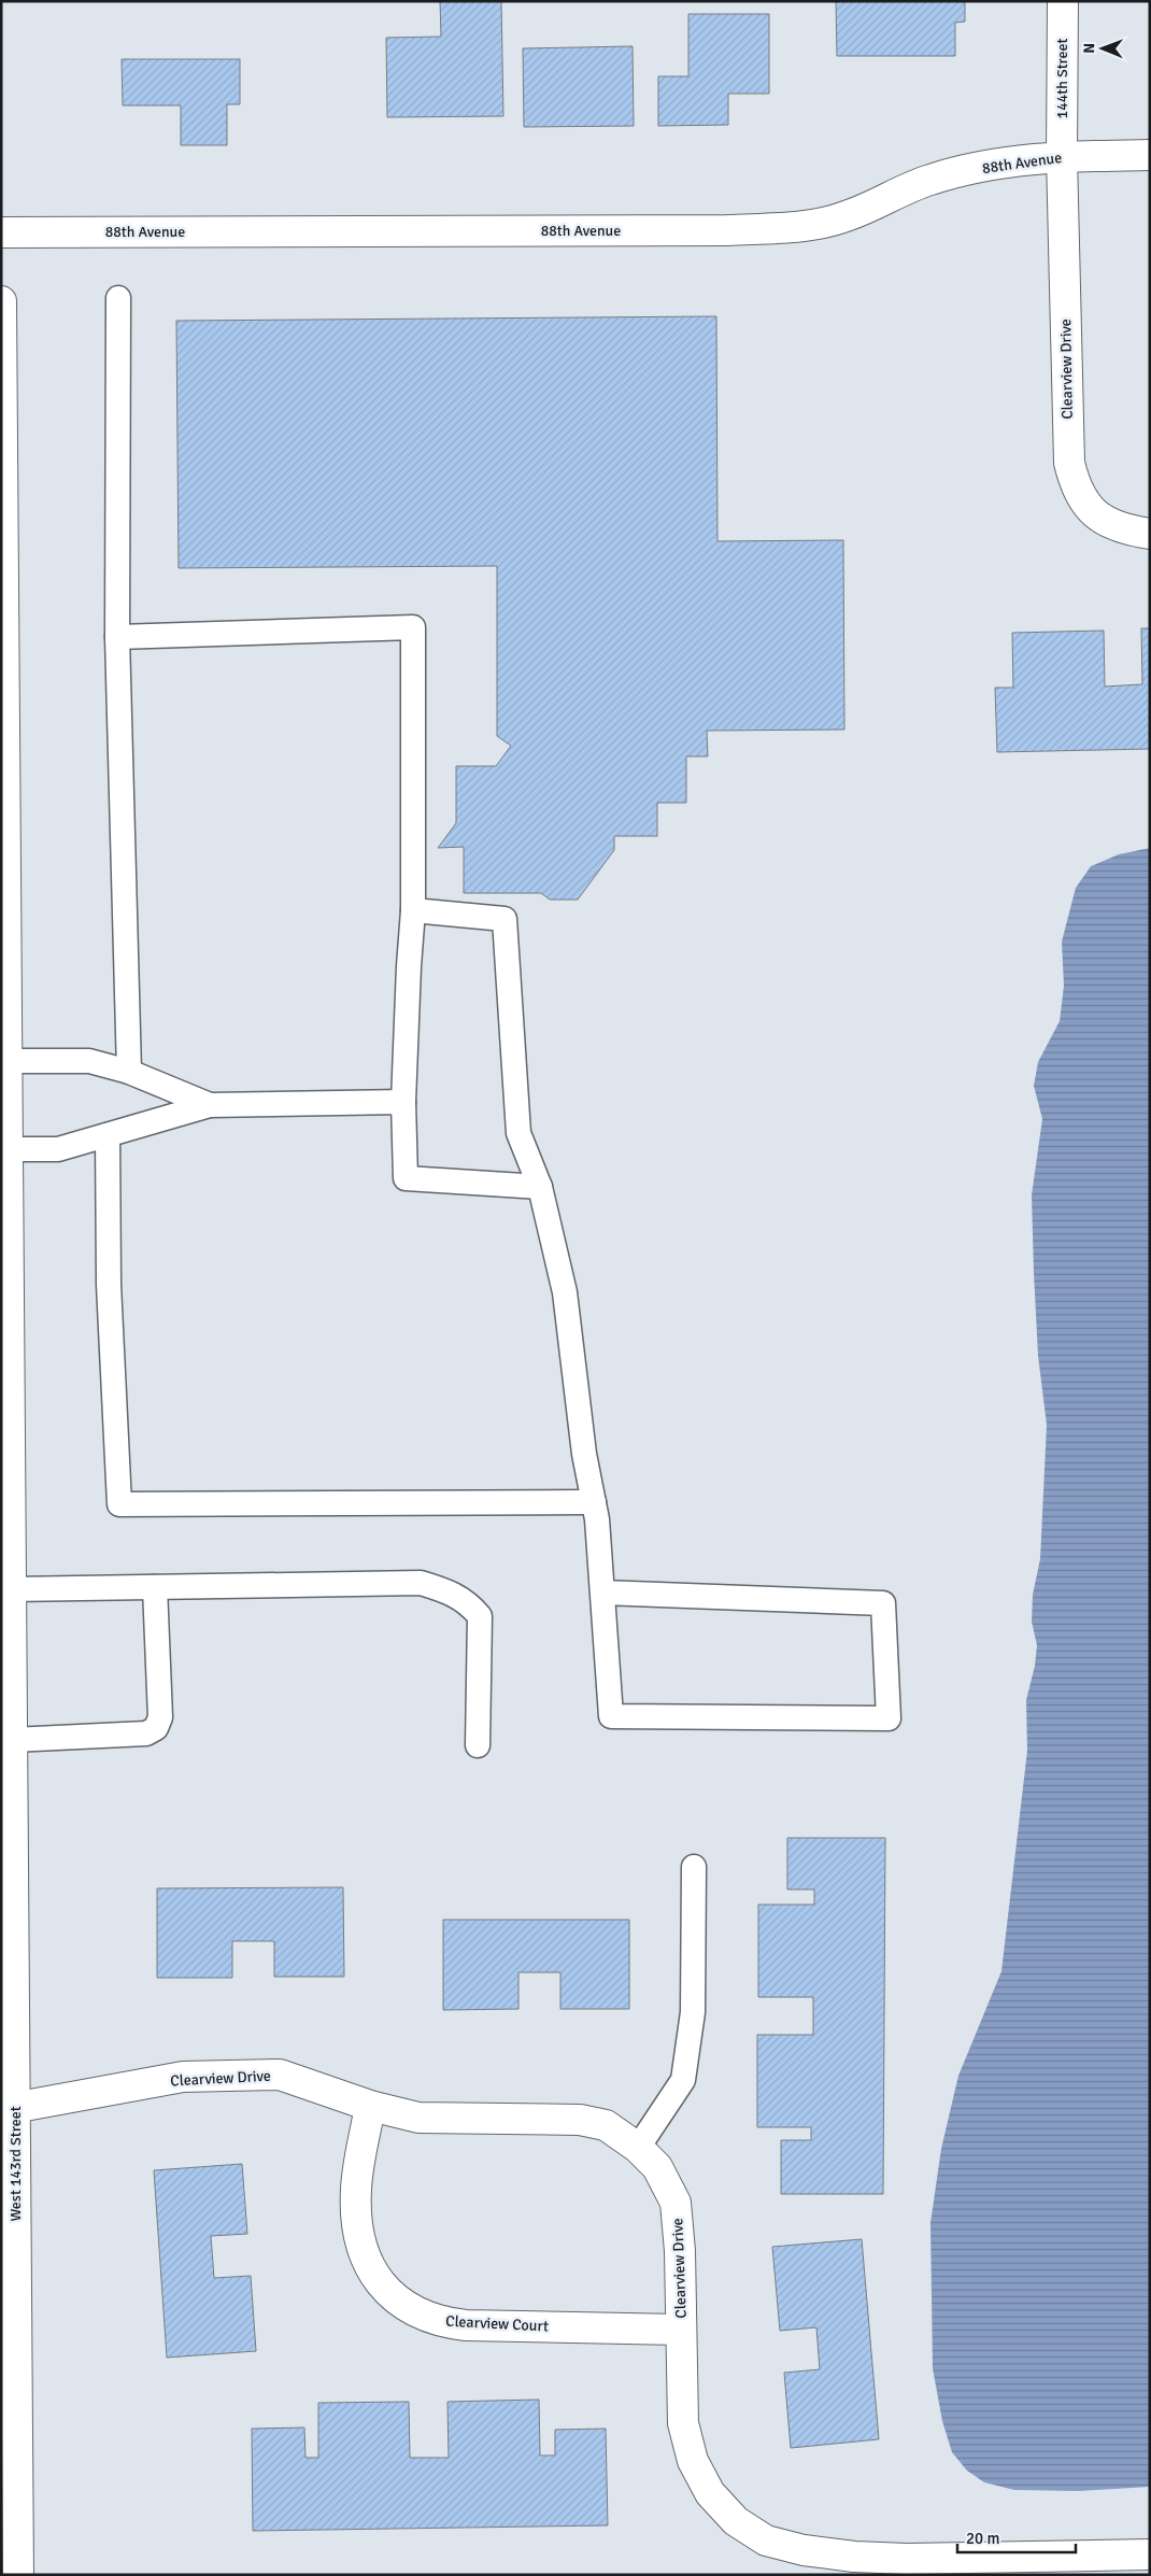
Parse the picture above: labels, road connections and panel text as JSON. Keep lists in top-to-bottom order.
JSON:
{
  "streets": {
    "street": [
      "144th Street",
      "88th Avenue",
      "Clearview Drive",
      "West 143rd Street",
      "Clearview Court"
    ]
  },
  "crossings": [
    ["144th Street", "88th Avenue"],
    ["144th Street", "Clearview Drive"],
    ["88th Avenue", "Clearview Drive"],
    ["Clearview Drive", "West 143rd Street"],
    ["Clearview Drive", "Clearview Court"]
  ],
  "scale_bar": "20 m",
  "north": "left"
}
